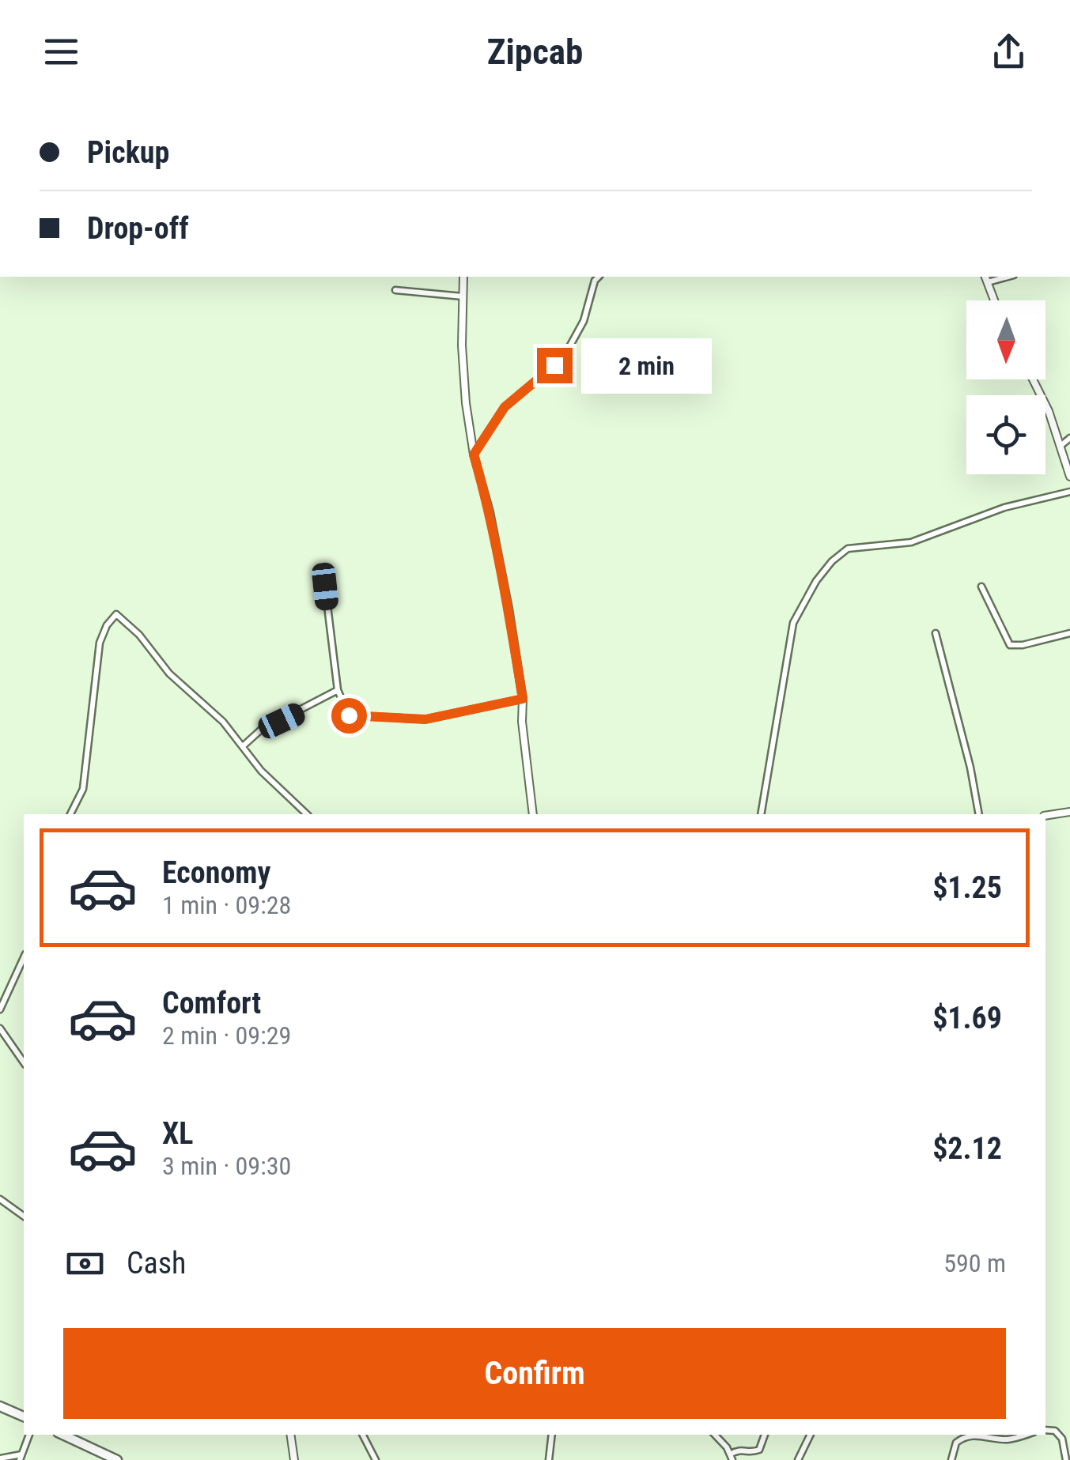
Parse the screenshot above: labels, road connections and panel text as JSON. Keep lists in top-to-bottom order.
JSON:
{
  "north": "bottom",
  "page": {
    "header": "Zipcab",
    "banner": ["Pickup", "Drop-off"],
    "bubble": "2 min",
    "list": [
      {
        "name": "Economy",
        "note": "1 min · 09:28",
        "value": "$1.25"
      },
      {
        "name": "Comfort",
        "note": "2 min · 09:29",
        "value": "$1.69"
      },
      {
        "name": "XL",
        "note": "3 min · 09:30",
        "value": "$2.12"
      }
    ],
    "pay": ["Cash", "590 m"],
    "buttons": "Confirm"
  }
}
